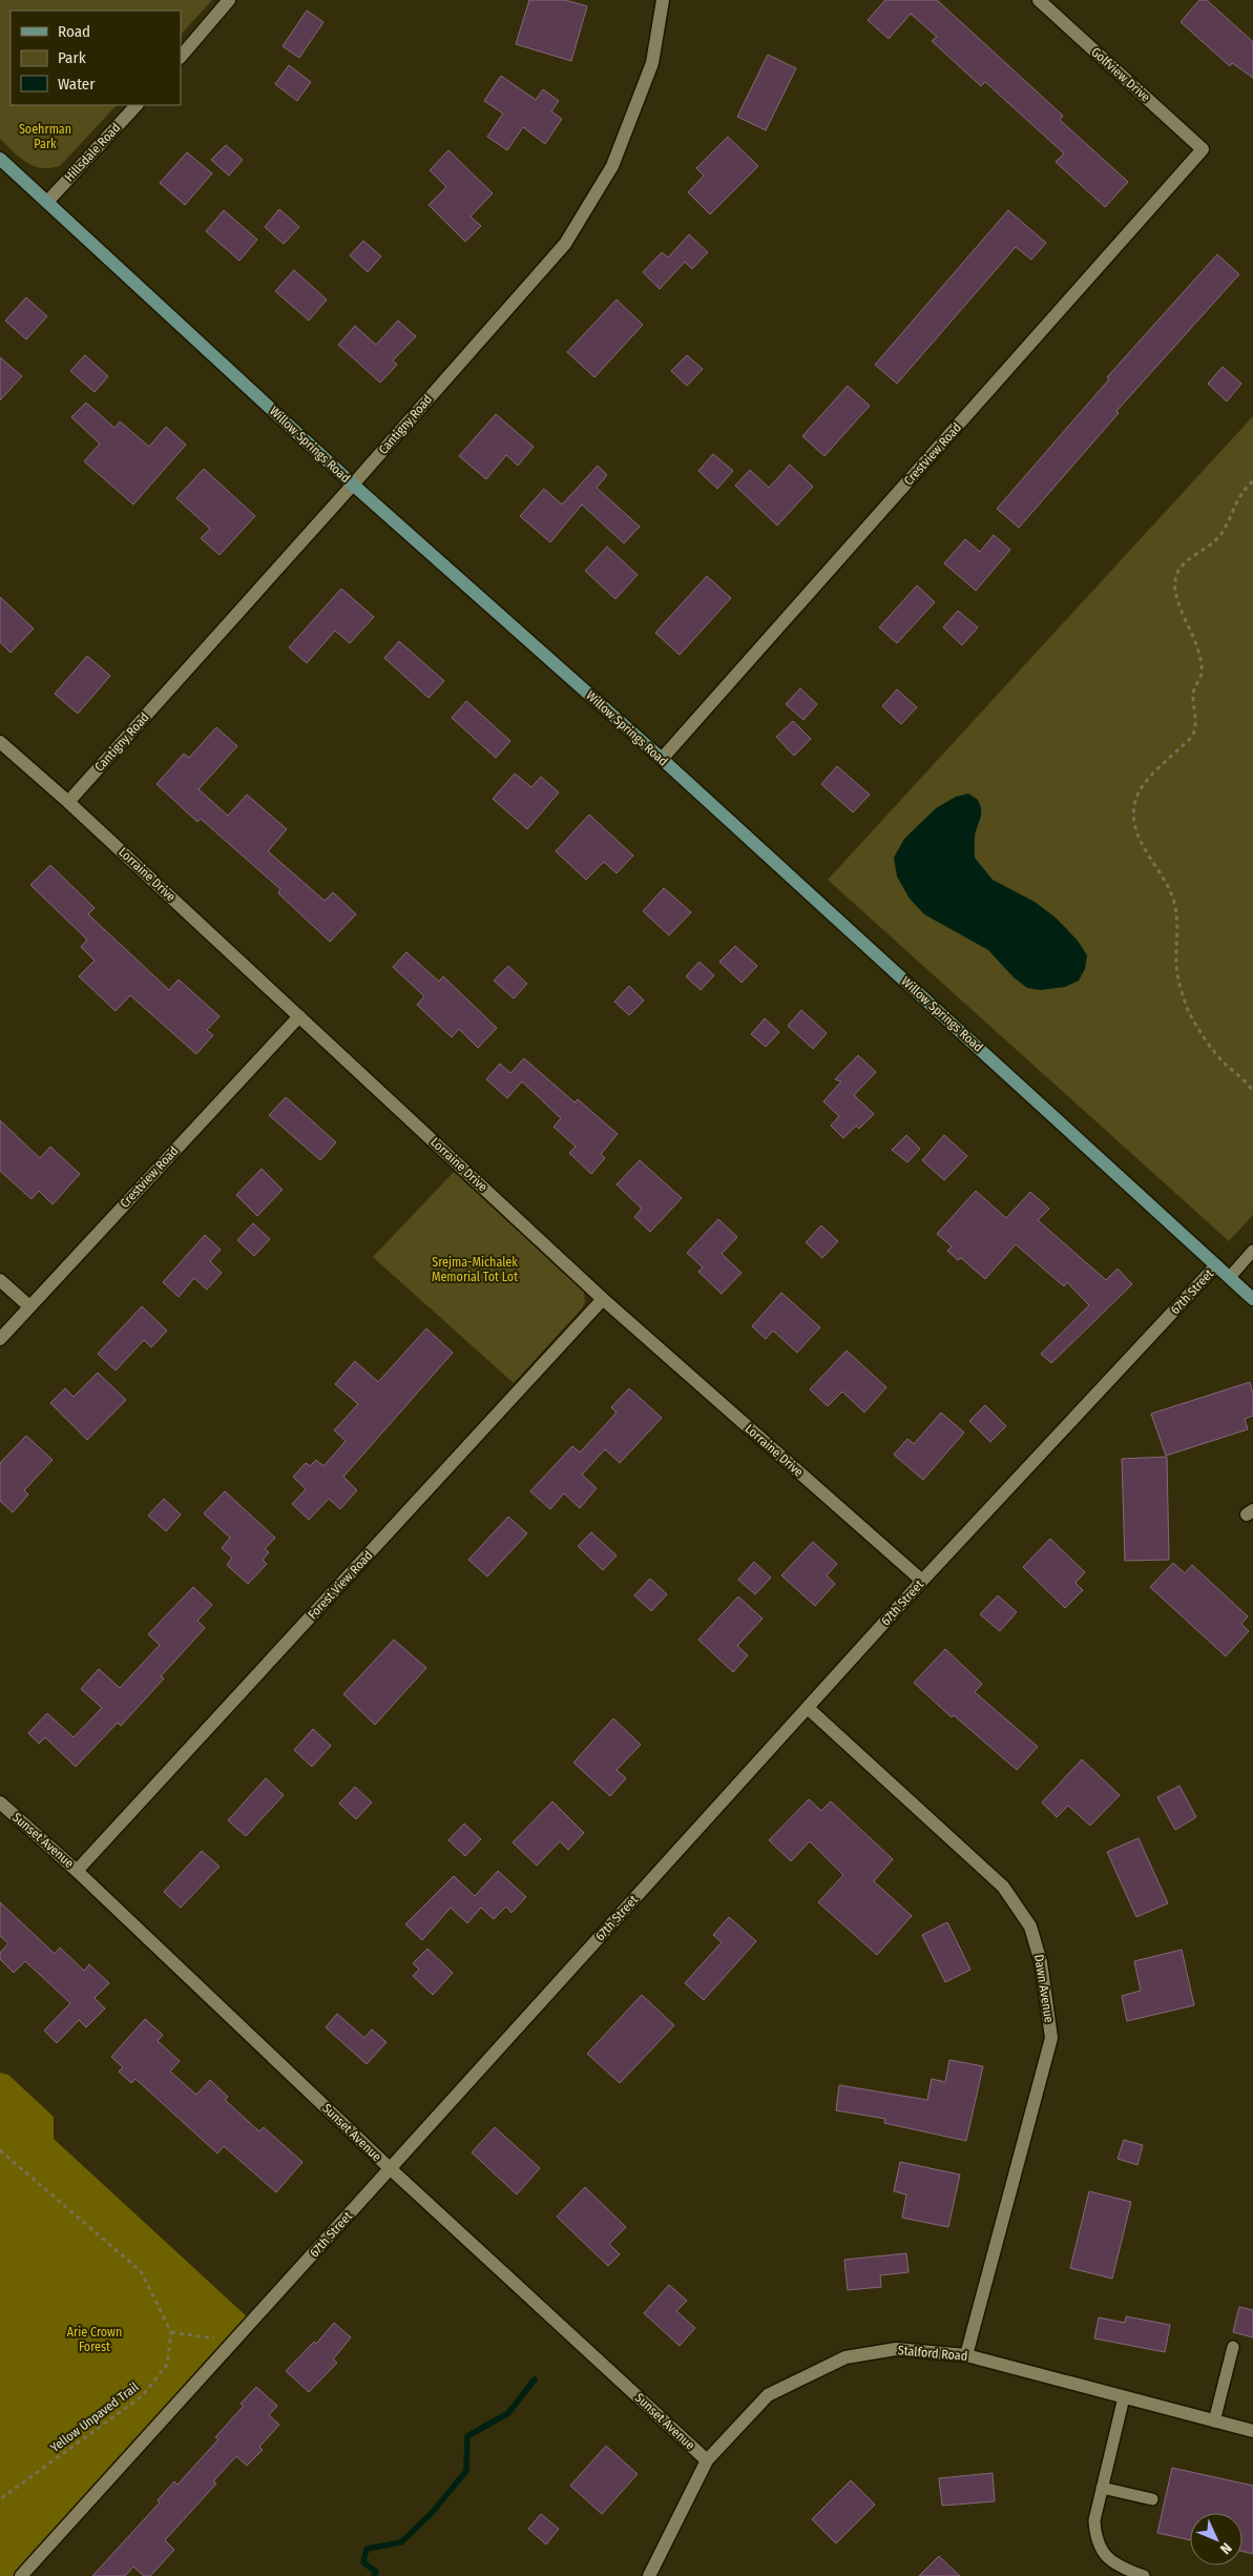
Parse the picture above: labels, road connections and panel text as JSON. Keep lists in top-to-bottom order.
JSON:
{
  "streets": {
    "main road": ["Willow Springs Road"],
    "street": [
      "Golfview Drive",
      "Hillsdale Road",
      "Cantigny Road",
      "Crestview Road",
      "Lorraine Drive",
      "67th Street",
      "Forest View Road",
      "Sunset Avenue",
      "Dawn Avenue",
      "Stalford Road"
    ],
    "path": ["Yellow Unpaved Trail"]
  },
  "crossings": [
    ["Golfview Drive", "Crestview Road"],
    ["Hillsdale Road", "Willow Springs Road"],
    ["Cantigny Road", "Willow Springs Road"],
    ["Cantigny Road", "Lorraine Drive"],
    ["Willow Springs Road", "Crestview Road"],
    ["Willow Springs Road", "67th Street"],
    ["Crestview Road", "Lorraine Drive"],
    ["Lorraine Drive", "67th Street"],
    ["Lorraine Drive", "Forest View Road"],
    ["67th Street", "Sunset Avenue"],
    ["67th Street", "Dawn Avenue"],
    ["Forest View Road", "Sunset Avenue"],
    ["Sunset Avenue", "Stalford Road"],
    ["Dawn Avenue", "Stalford Road"]
  ],
  "parks": ["Soehrman Park", "Srejma-Michalek Memorial Tot Lot", "Arie Crown Forest"],
  "legend": ["Road", "Park", "Water"],
  "north": "bottom right"
}
